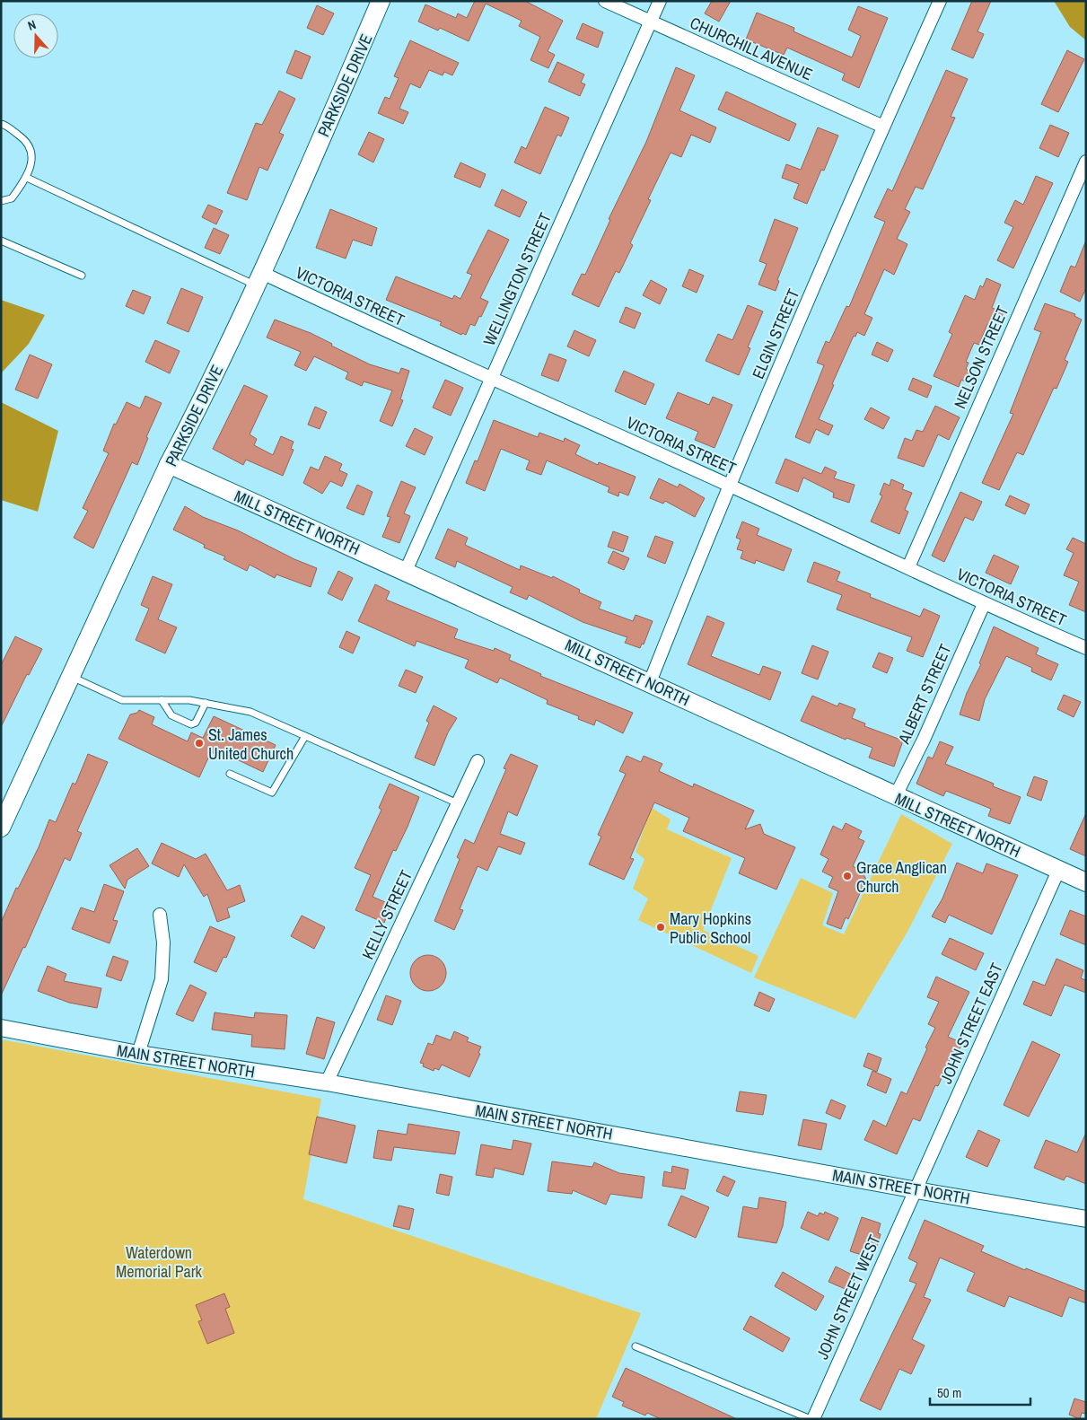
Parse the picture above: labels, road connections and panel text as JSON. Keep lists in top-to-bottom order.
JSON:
{
  "streets": {
    "main road": ["PARKSIDE DRIVE", "MILL STREET NORTH"],
    "street": [
      "CHURCHILL AVENUE",
      "WELLINGTON STREET",
      "VICTORIA STREET",
      "ELGIN STREET",
      "NELSON STREET",
      "ALBERT STREET",
      "KELLY STREET",
      "JOHN STREET EAST",
      "MAIN STREET NORTH",
      "JOHN STREET WEST"
    ]
  },
  "crossings": [
    ["CHURCHILL AVENUE", "WELLINGTON STREET"],
    ["CHURCHILL AVENUE", "ELGIN STREET"],
    ["PARKSIDE DRIVE", "VICTORIA STREET"],
    ["PARKSIDE DRIVE", "MILL STREET NORTH"],
    ["WELLINGTON STREET", "VICTORIA STREET"],
    ["WELLINGTON STREET", "MILL STREET NORTH"],
    ["VICTORIA STREET", "ELGIN STREET"],
    ["VICTORIA STREET", "NELSON STREET"],
    ["VICTORIA STREET", "ALBERT STREET"],
    ["ELGIN STREET", "MILL STREET NORTH"],
    ["MILL STREET NORTH", "ALBERT STREET"],
    ["MILL STREET NORTH", "JOHN STREET EAST"],
    ["KELLY STREET", "MAIN STREET NORTH"],
    ["JOHN STREET EAST", "MAIN STREET NORTH"],
    ["JOHN STREET EAST", "JOHN STREET WEST"],
    ["MAIN STREET NORTH", "JOHN STREET WEST"]
  ],
  "parks": ["Waterdown Memorial Park"],
  "places": ["St. James United Church", "Grace Anglican Church", "Mary Hopkins Public School"],
  "scale_bar": "50 m",
  "north": "top"
}
